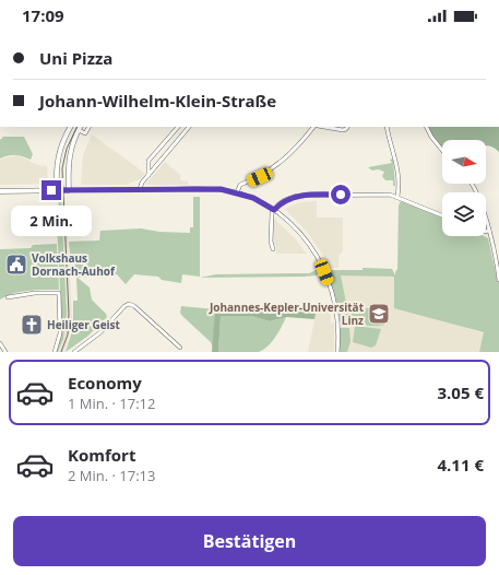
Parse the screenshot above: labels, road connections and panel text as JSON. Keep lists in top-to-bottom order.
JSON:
{
  "places": {
    "public building": ["Volkshaus Dornach-Auhof"],
    "school or university": ["Johannes-Kepler-Universität Linz"],
    "church": ["Heiliger Geist"]
  },
  "north": "right",
  "page": {
    "status": "17:09",
    "banner": ["Uni Pizza", "Johann-Wilhelm-Klein-Straße"],
    "bubble": "2 Min.",
    "list": [
      {
        "name": "Economy",
        "note": "1 Min. · 17:12",
        "value": "3.05 €"
      },
      {
        "name": "Komfort",
        "note": "2 Min. · 17:13",
        "value": "4.11 €"
      }
    ],
    "buttons": "Bestätigen"
  }
}
